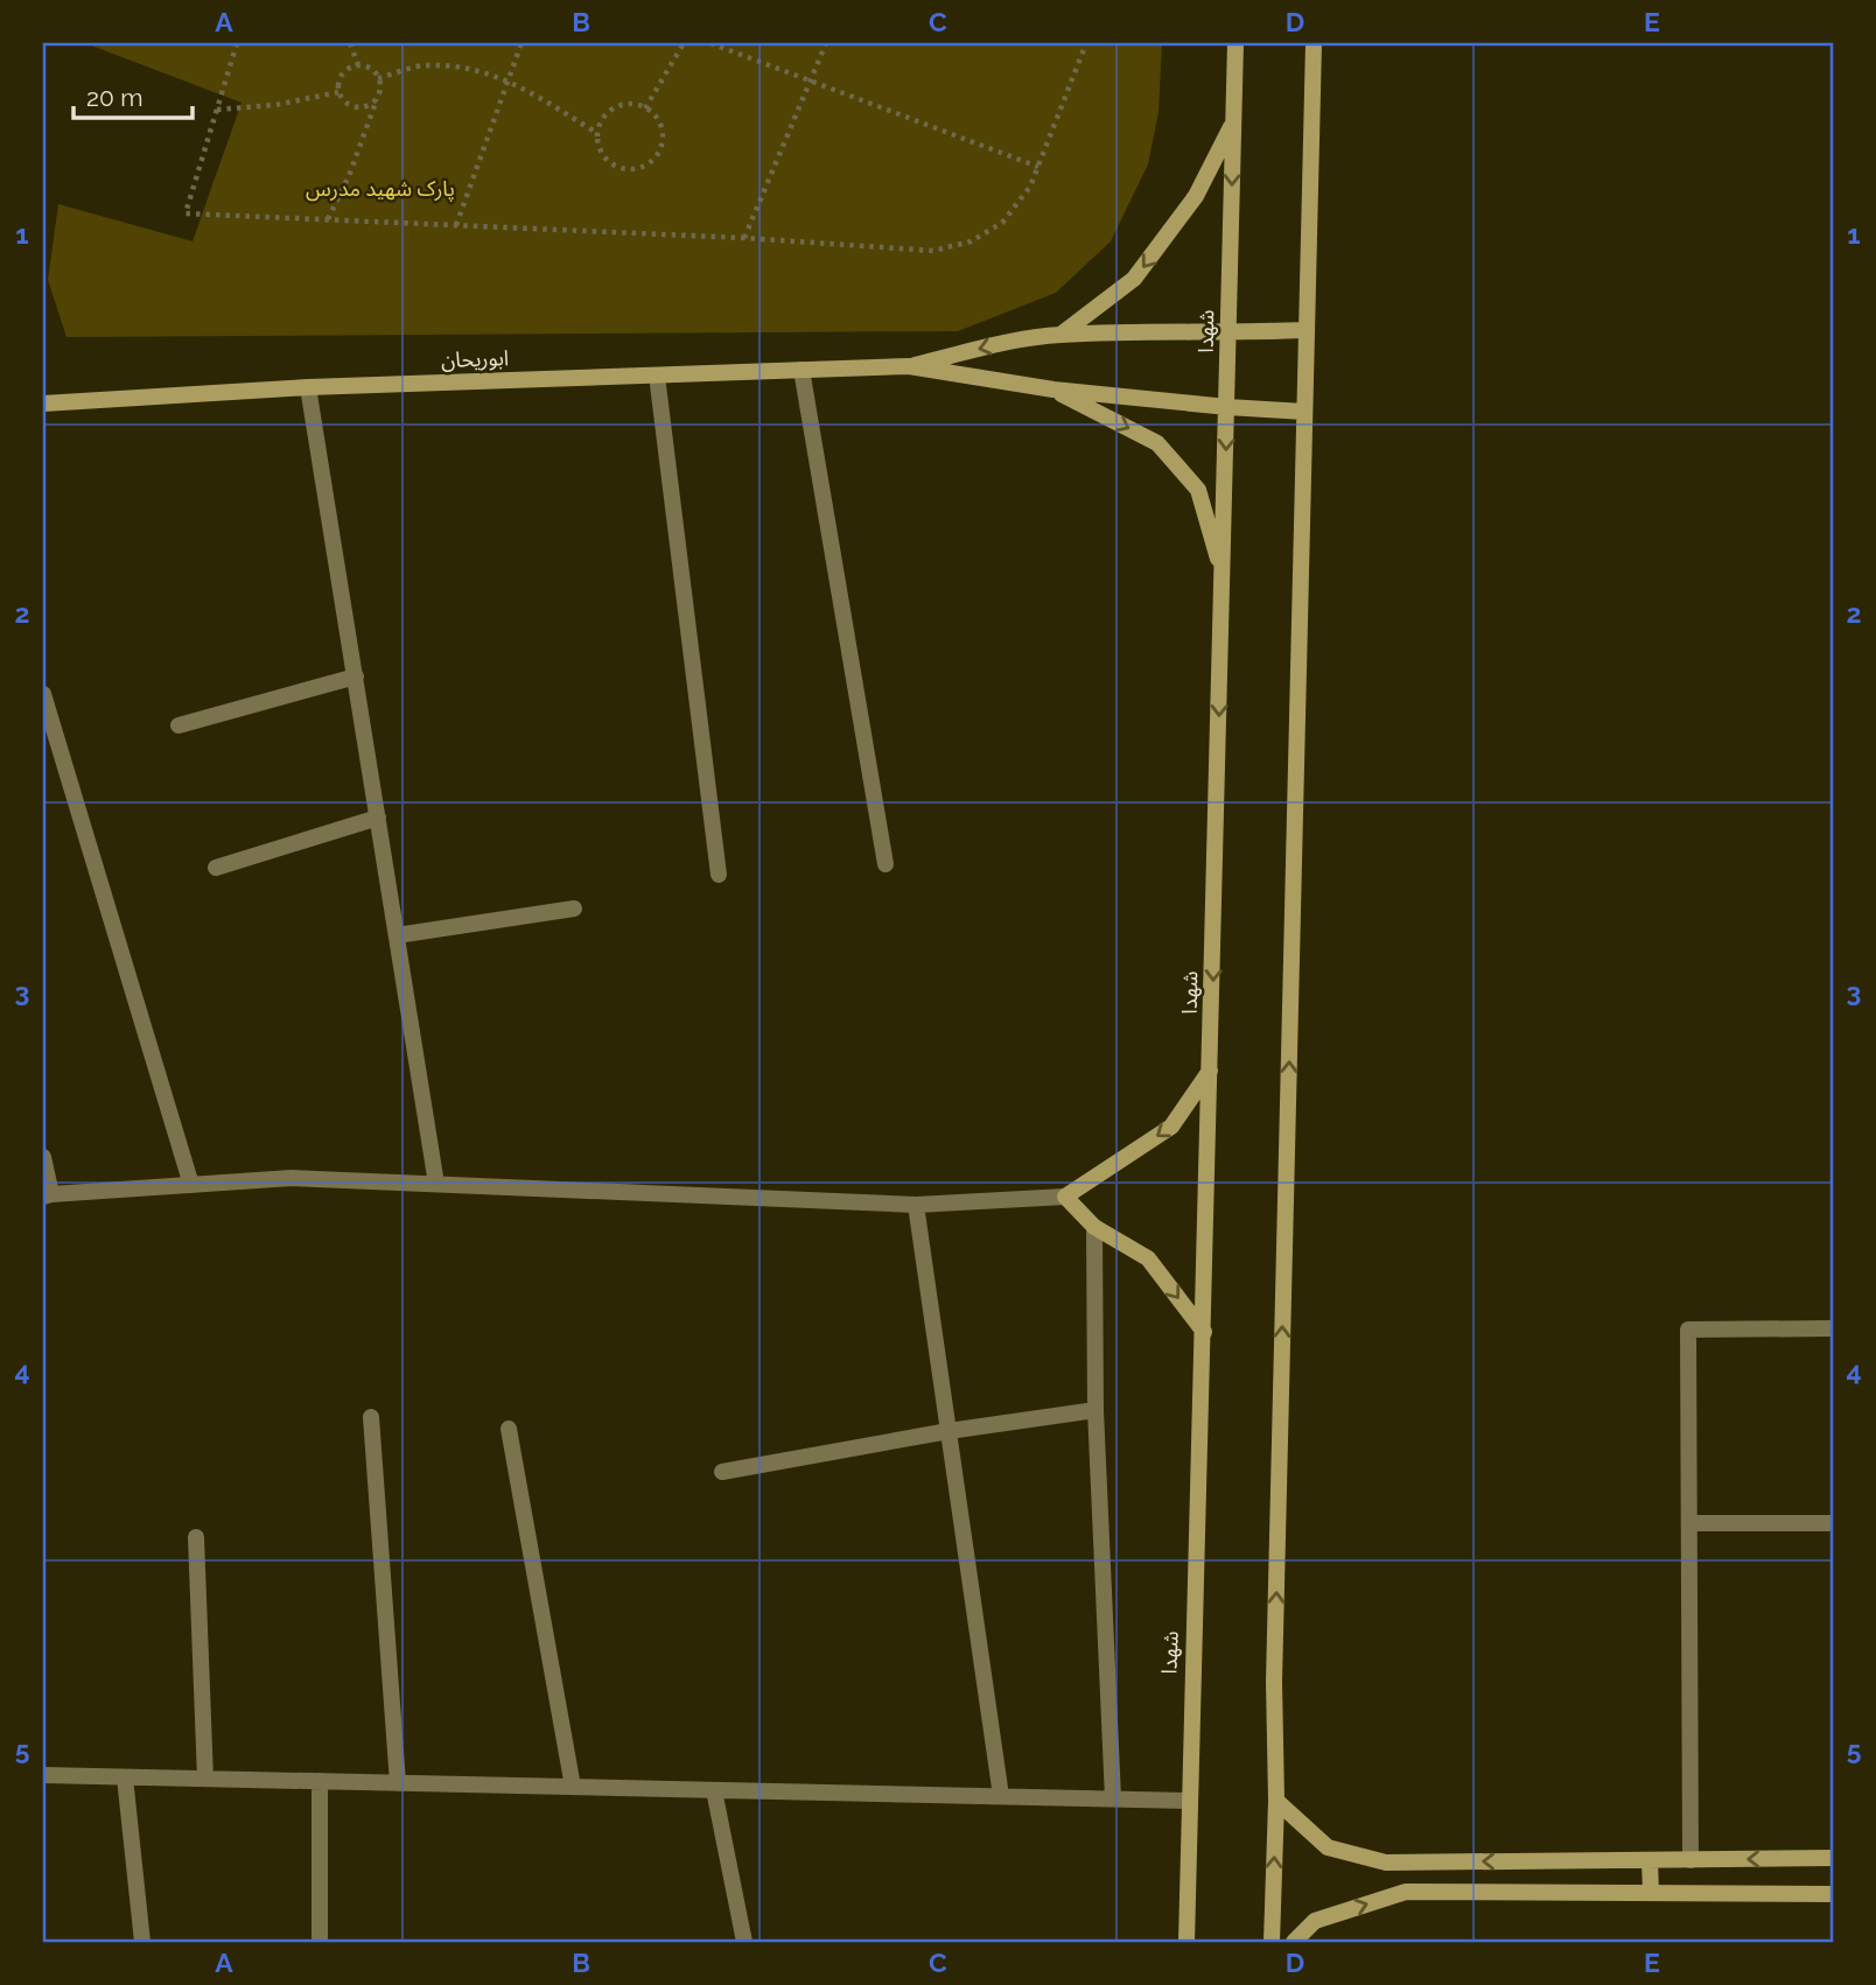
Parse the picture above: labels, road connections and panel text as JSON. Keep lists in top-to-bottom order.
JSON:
{
  "streets": {
    "main road": ["شهدا", "ابوریحان"]
  },
  "parks": ["پارک شهید مدرس"],
  "scale_bar": "20 m",
  "grid": {
    "columns": [
      "A",
      "B",
      "C",
      "D",
      "E"
    ],
    "rows": [
      "1",
      "2",
      "3",
      "4",
      "5"
    ]
  }
}
